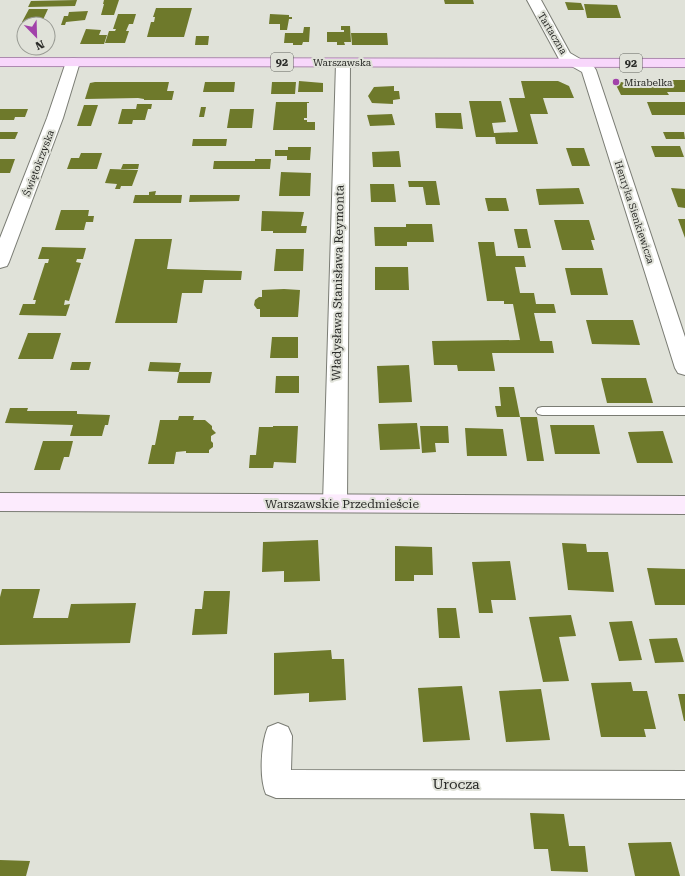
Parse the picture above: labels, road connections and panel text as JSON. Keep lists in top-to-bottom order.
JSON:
{
  "streets": {
    "main road": ["92", "Warszawska"],
    "street": [
      "Tartaczna",
      "Świętokrzyska",
      "Henryka Sienkiewicza",
      "Władysława Stanisława Reymonta",
      "Warszawskie Przedmieście",
      "Urocza"
    ]
  },
  "crossings": [
    ["Tartaczna", "Warszawska"],
    ["Tartaczna", "Henryka Sienkiewicza"],
    ["Warszawska", "Świętokrzyska"],
    ["Warszawska", "Henryka Sienkiewicza"],
    ["Warszawska", "Władysława Stanisława Reymonta"],
    ["Władysława Stanisława Reymonta", "Warszawskie Przedmieście"]
  ],
  "places": ["Mirabelka"],
  "north": "bottom right"
}
